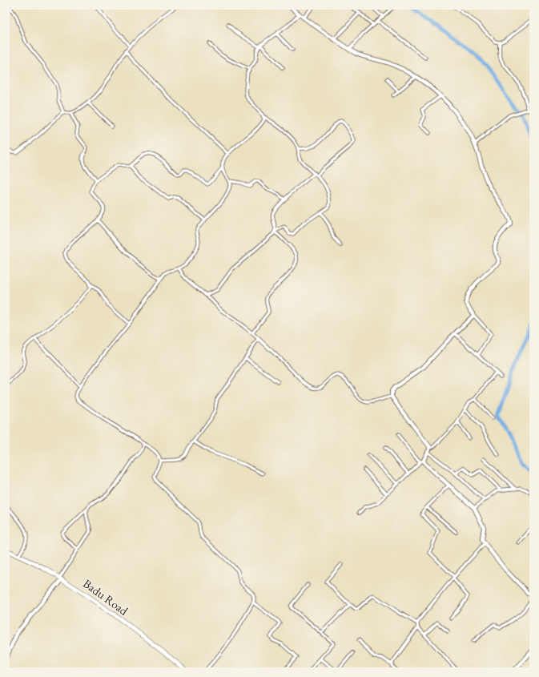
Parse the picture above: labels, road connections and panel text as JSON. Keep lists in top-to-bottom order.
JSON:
{
  "streets": {
    "main road": ["Badu Road"]
  }
}
